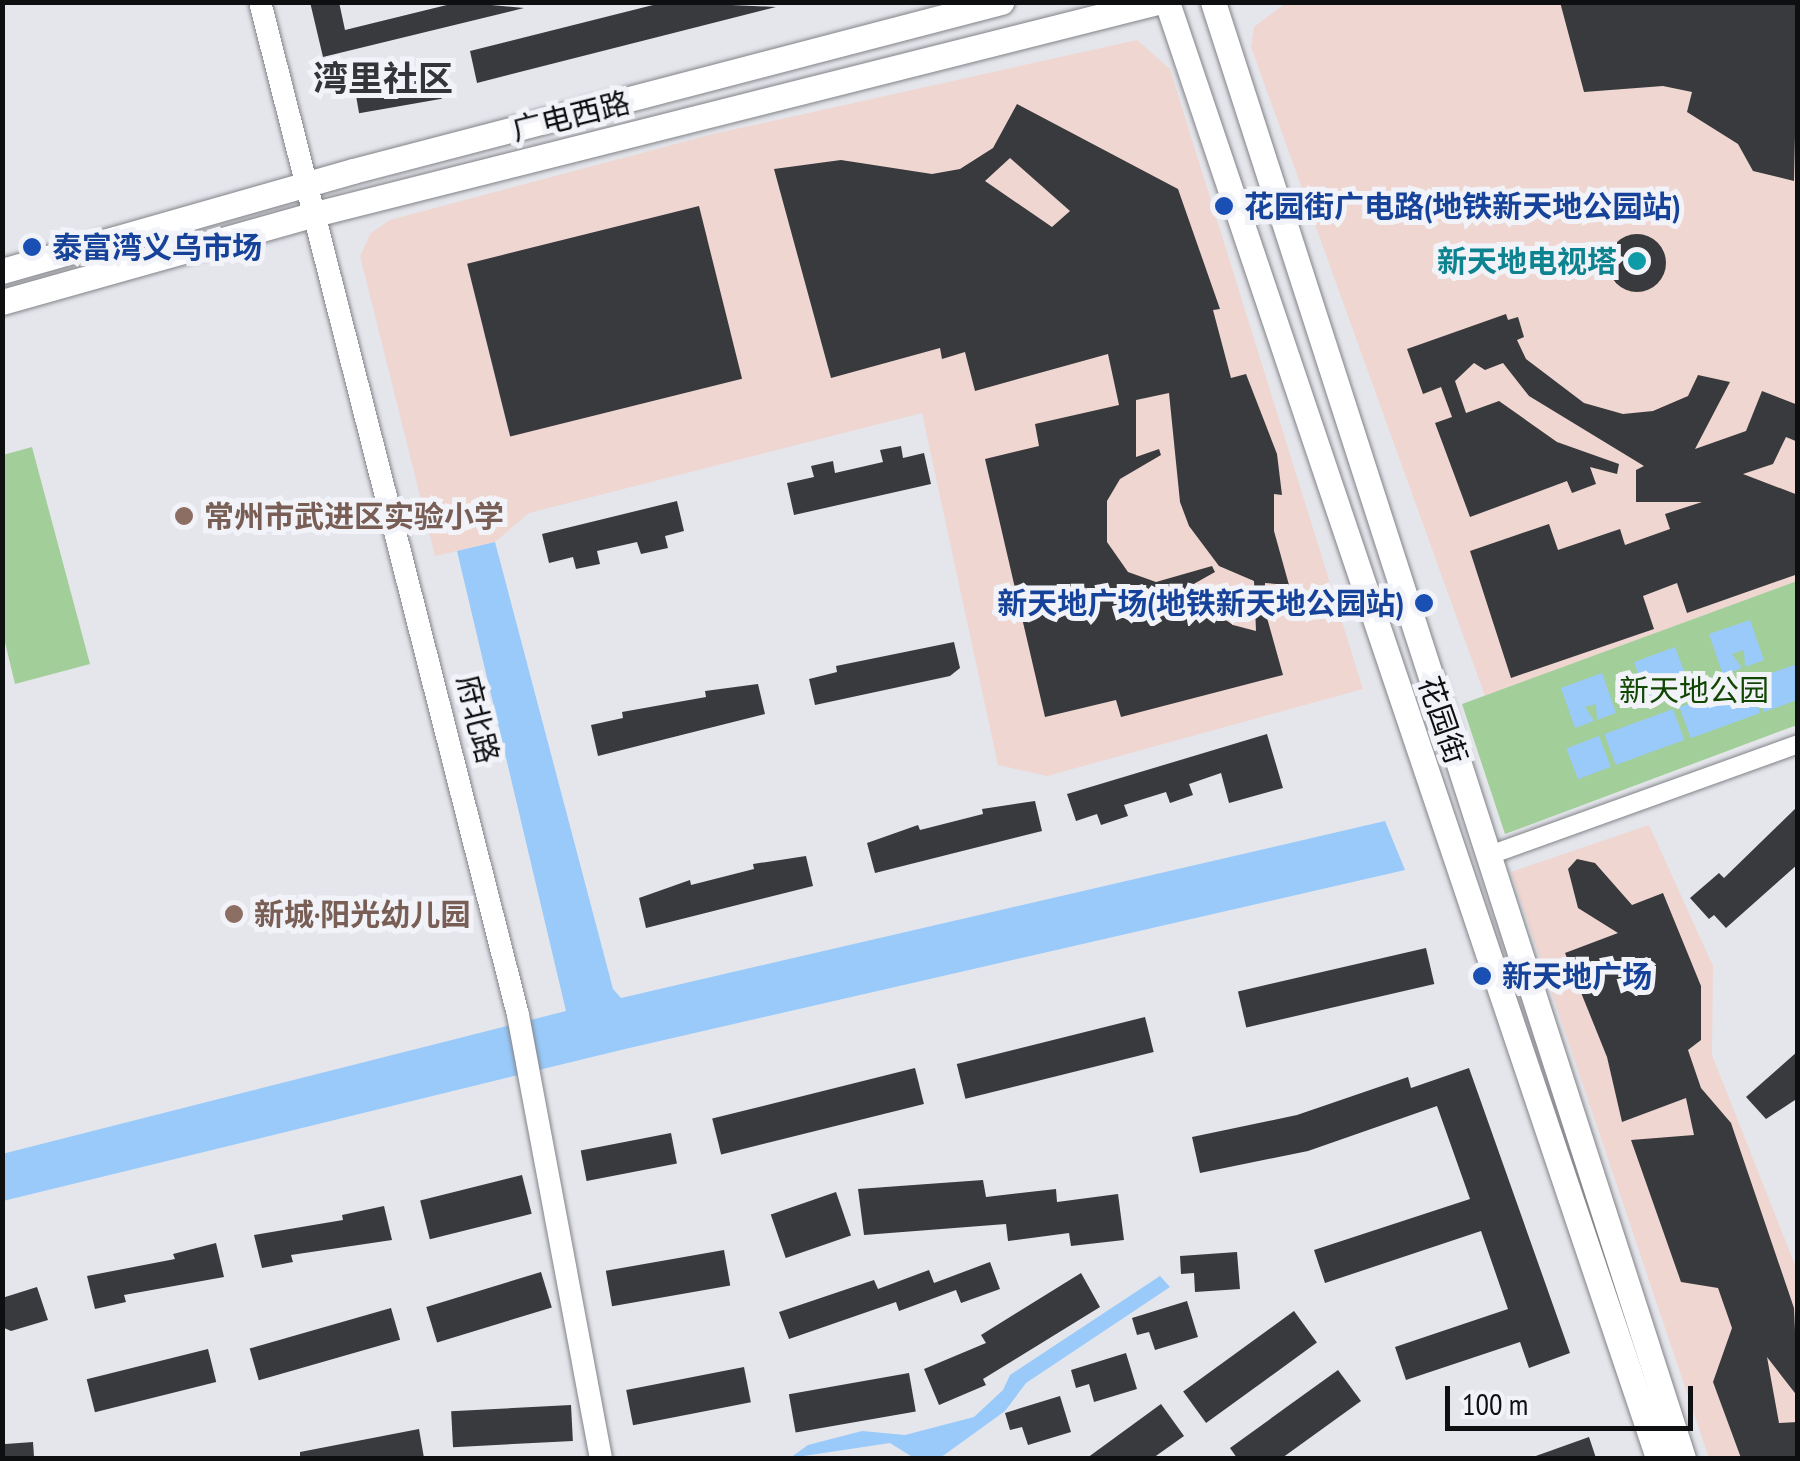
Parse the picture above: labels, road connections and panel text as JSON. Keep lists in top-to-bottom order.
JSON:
{
  "streets": {
    "main road": ["广电西路", "花园街"],
    "street": ["府北路"]
  },
  "crossings": [
    ["广电西路", "府北路"]
  ],
  "districts": ["湾里社区"],
  "parks": ["新天地公园"],
  "places": [
    "花园街广电路(地铁新天地公园站)",
    "泰富湾义乌市场",
    "新天地电视塔",
    "常州市武进区实验小学",
    "新天地广场(地铁新天地公园站)",
    "新城·阳光幼儿园",
    "新天地广场"
  ],
  "scale_bar": "100 m"
}
